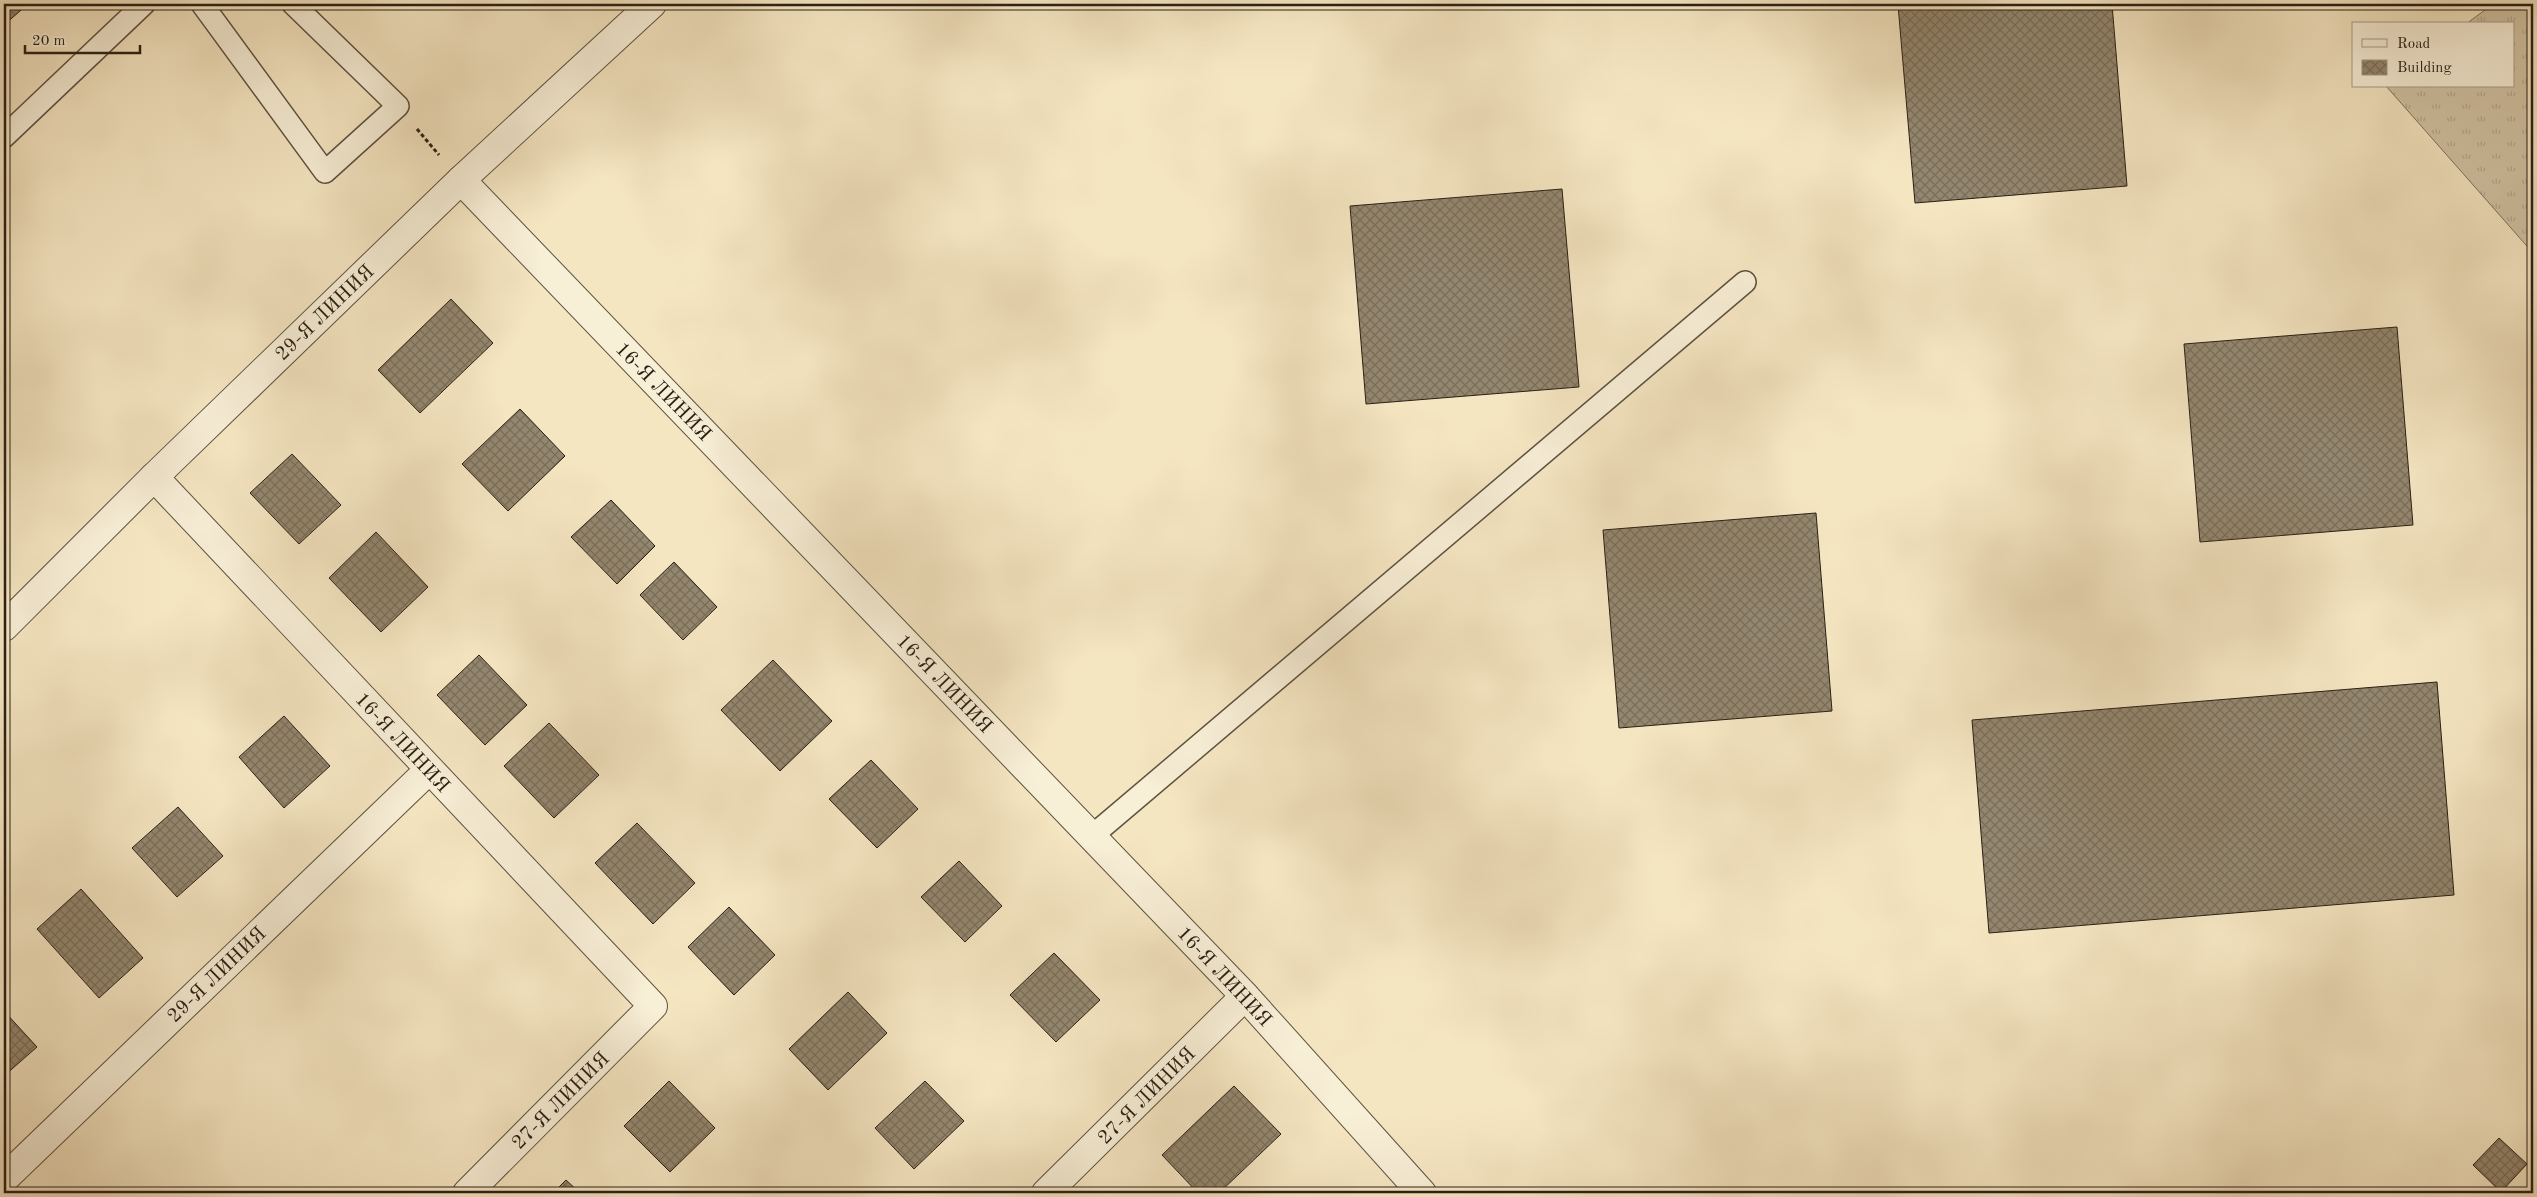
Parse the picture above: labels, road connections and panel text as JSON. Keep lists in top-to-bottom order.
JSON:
{
  "streets": {
    "street": ["29-Я ЛИНИЯ", "16-Я ЛИНИЯ", "27-Я ЛИНИЯ"]
  },
  "crossings": [
    ["29-Я ЛИНИЯ", "16-Я ЛИНИЯ"],
    ["16-Я ЛИНИЯ", "27-Я ЛИНИЯ"]
  ],
  "legend": ["Road", "Building"],
  "scale_bar": "20 m"
}
